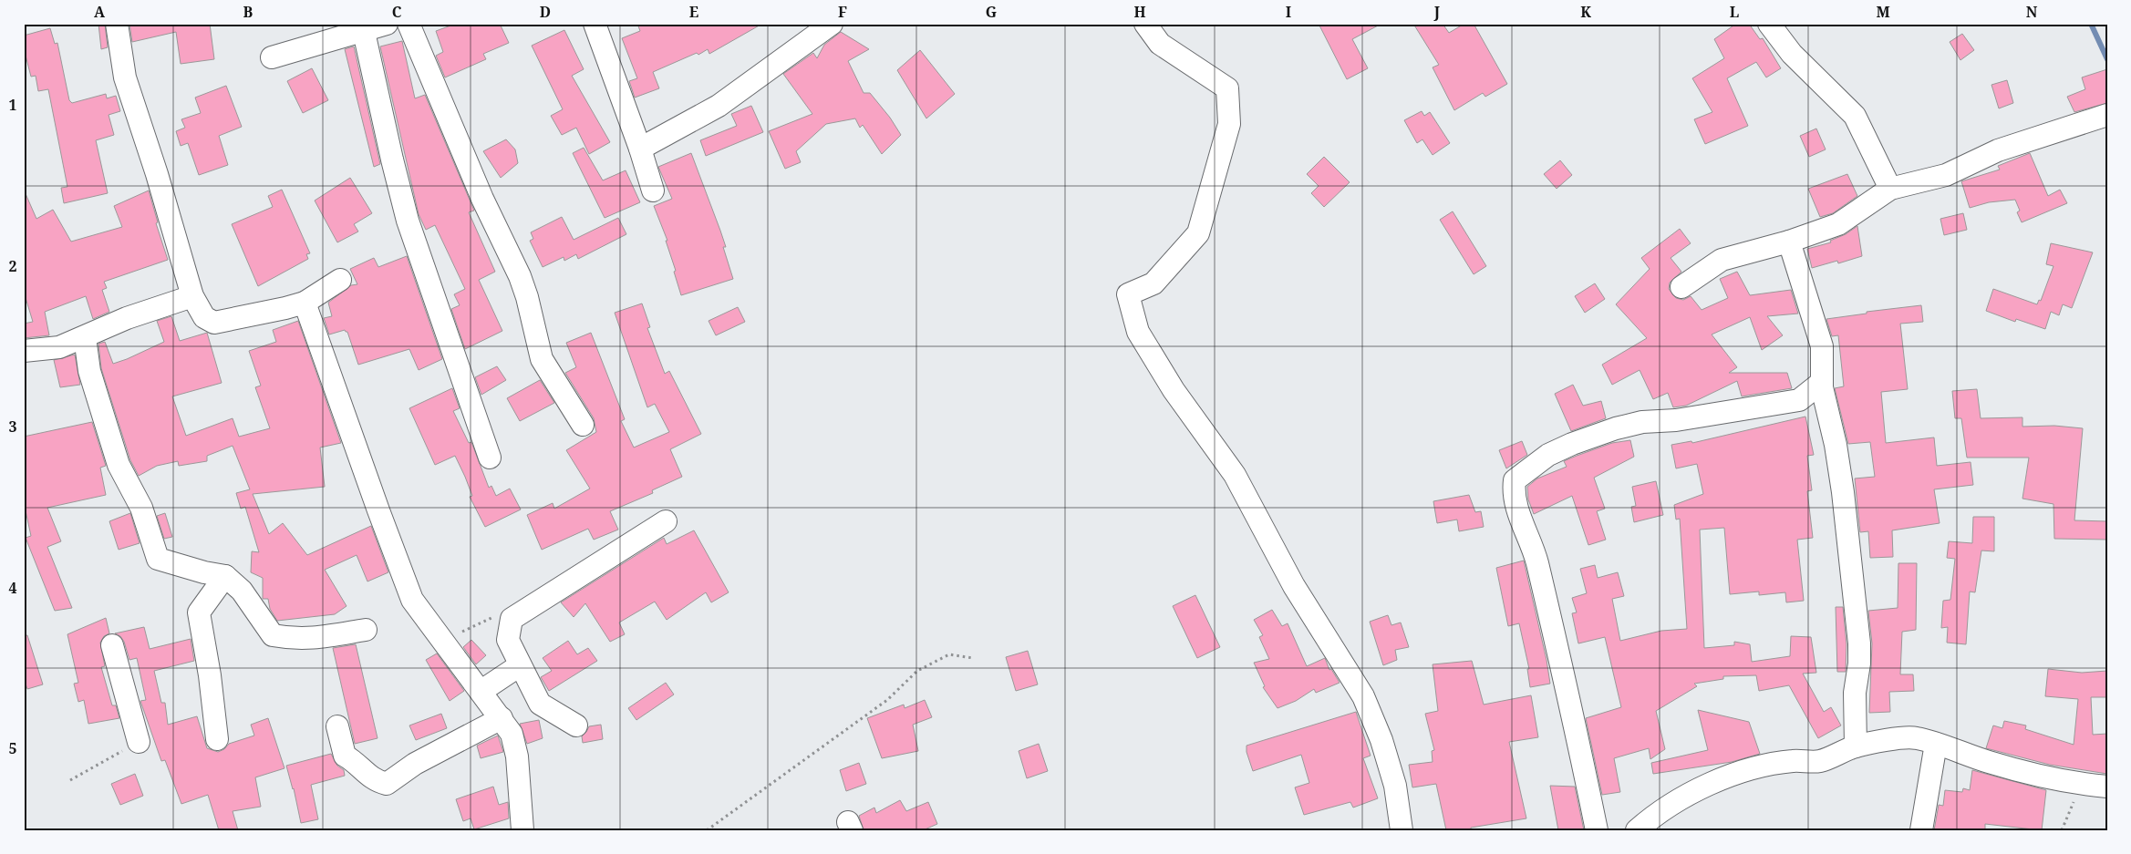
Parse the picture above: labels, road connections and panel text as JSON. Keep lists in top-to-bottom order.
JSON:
{
  "grid": {
    "columns": [
      "A",
      "B",
      "C",
      "D",
      "E",
      "F",
      "G",
      "H",
      "I",
      "J",
      "K",
      "L",
      "M",
      "N"
    ],
    "rows": [
      "1",
      "2",
      "3",
      "4",
      "5"
    ]
  }
}
